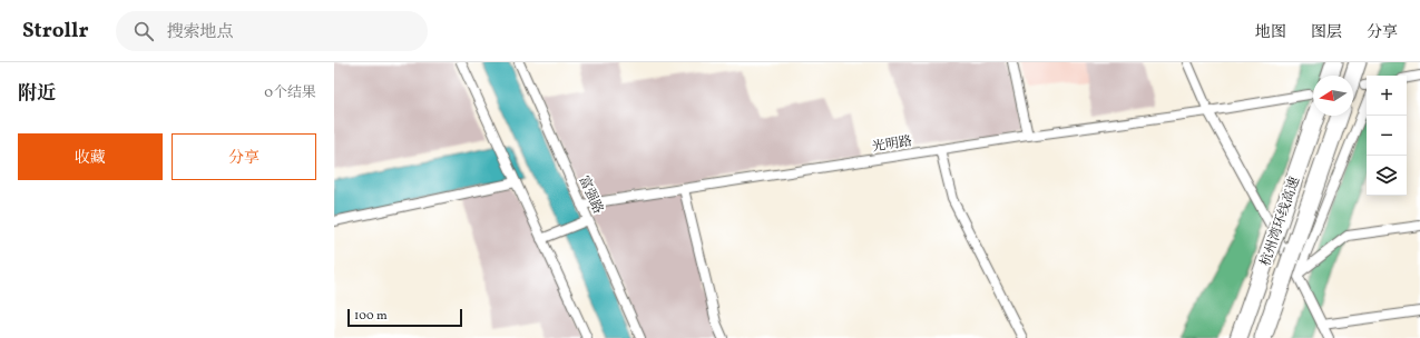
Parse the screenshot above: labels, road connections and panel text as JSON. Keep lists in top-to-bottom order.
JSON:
{
  "streets": {
    "highway": ["杭州湾环线高速"],
    "street": ["光明路", "富强路"]
  },
  "crossings": [
    ["光明路", "富强路"]
  ],
  "scale_bar": "100 m",
  "north": "left",
  "page": {
    "header": "Strollr",
    "search": "搜索地点",
    "nav": ["地图", "图层", "分享"],
    "heading": ["附近", "0个结果"],
    "map_buttons": ["+", "−"],
    "buttons": ["收藏", "分享"],
    "scale": "100 m"
  }
}
